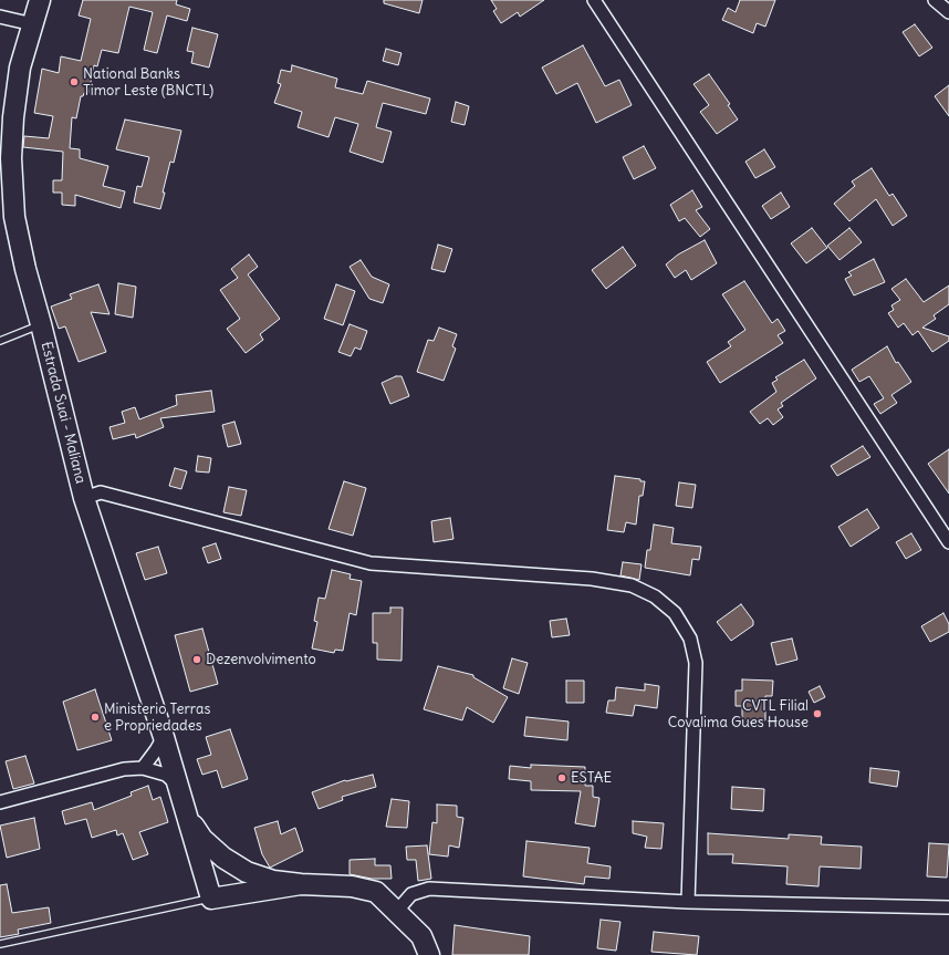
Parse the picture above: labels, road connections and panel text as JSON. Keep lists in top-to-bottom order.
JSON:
{
  "streets": {
    "main road": ["Estrada Suai - Maliana"]
  },
  "places": [
    "National Banks Timor Leste (BNCTL)",
    "Dezenvolvimento",
    "CVTL Filial Covalima Gues House",
    "Ministerio Terras e Propriedades",
    "ESTAE"
  ]
}
